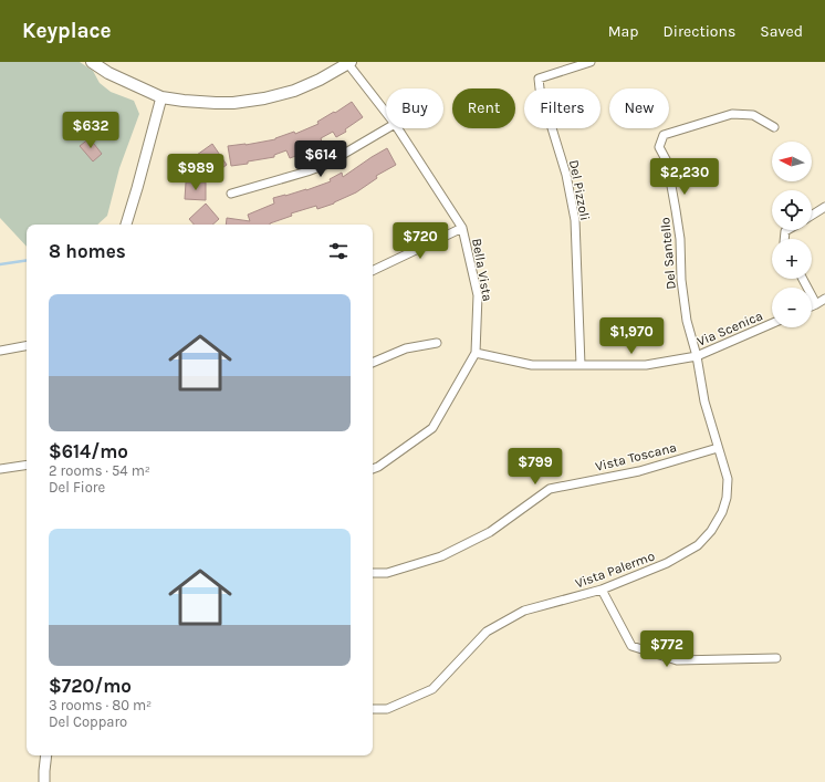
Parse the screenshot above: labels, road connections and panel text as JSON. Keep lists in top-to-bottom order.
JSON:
{
  "streets": {
    "street": [
      "Del Pizzoli",
      "Del Santello",
      "Bella Vista",
      "Via Scenica",
      "Vista Toscana",
      "Vista Palermo"
    ]
  },
  "crossings": [
    ["Del Pizzoli", "Via Scenica"],
    ["Del Santello", "Via Scenica"],
    ["Del Santello", "Vista Palermo"],
    ["Bella Vista", "Via Scenica"],
    ["Via Scenica", "Vista Palermo"],
    ["Vista Toscana", "Vista Palermo"]
  ],
  "north": "left",
  "page": {
    "header": "Keyplace",
    "nav": ["Map", "Directions", "Saved"],
    "chip": [
      "Buy",
      "Rent",
      "Filters",
      "New"
    ],
    "price": [
      "$632",
      "$614",
      "$989",
      "$2,230",
      "$720",
      "$1,970",
      "$799",
      "$772"
    ],
    "map_buttons": ["+", "−"],
    "heading": "8 homes",
    "list": [
      {
        "name": "$614/mo",
        "note": "2 rooms · 54 m² · Del Fiore"
      },
      {
        "name": "$720/mo",
        "note": "3 rooms · 80 m² · Del Copparo"
      }
    ]
  }
}
